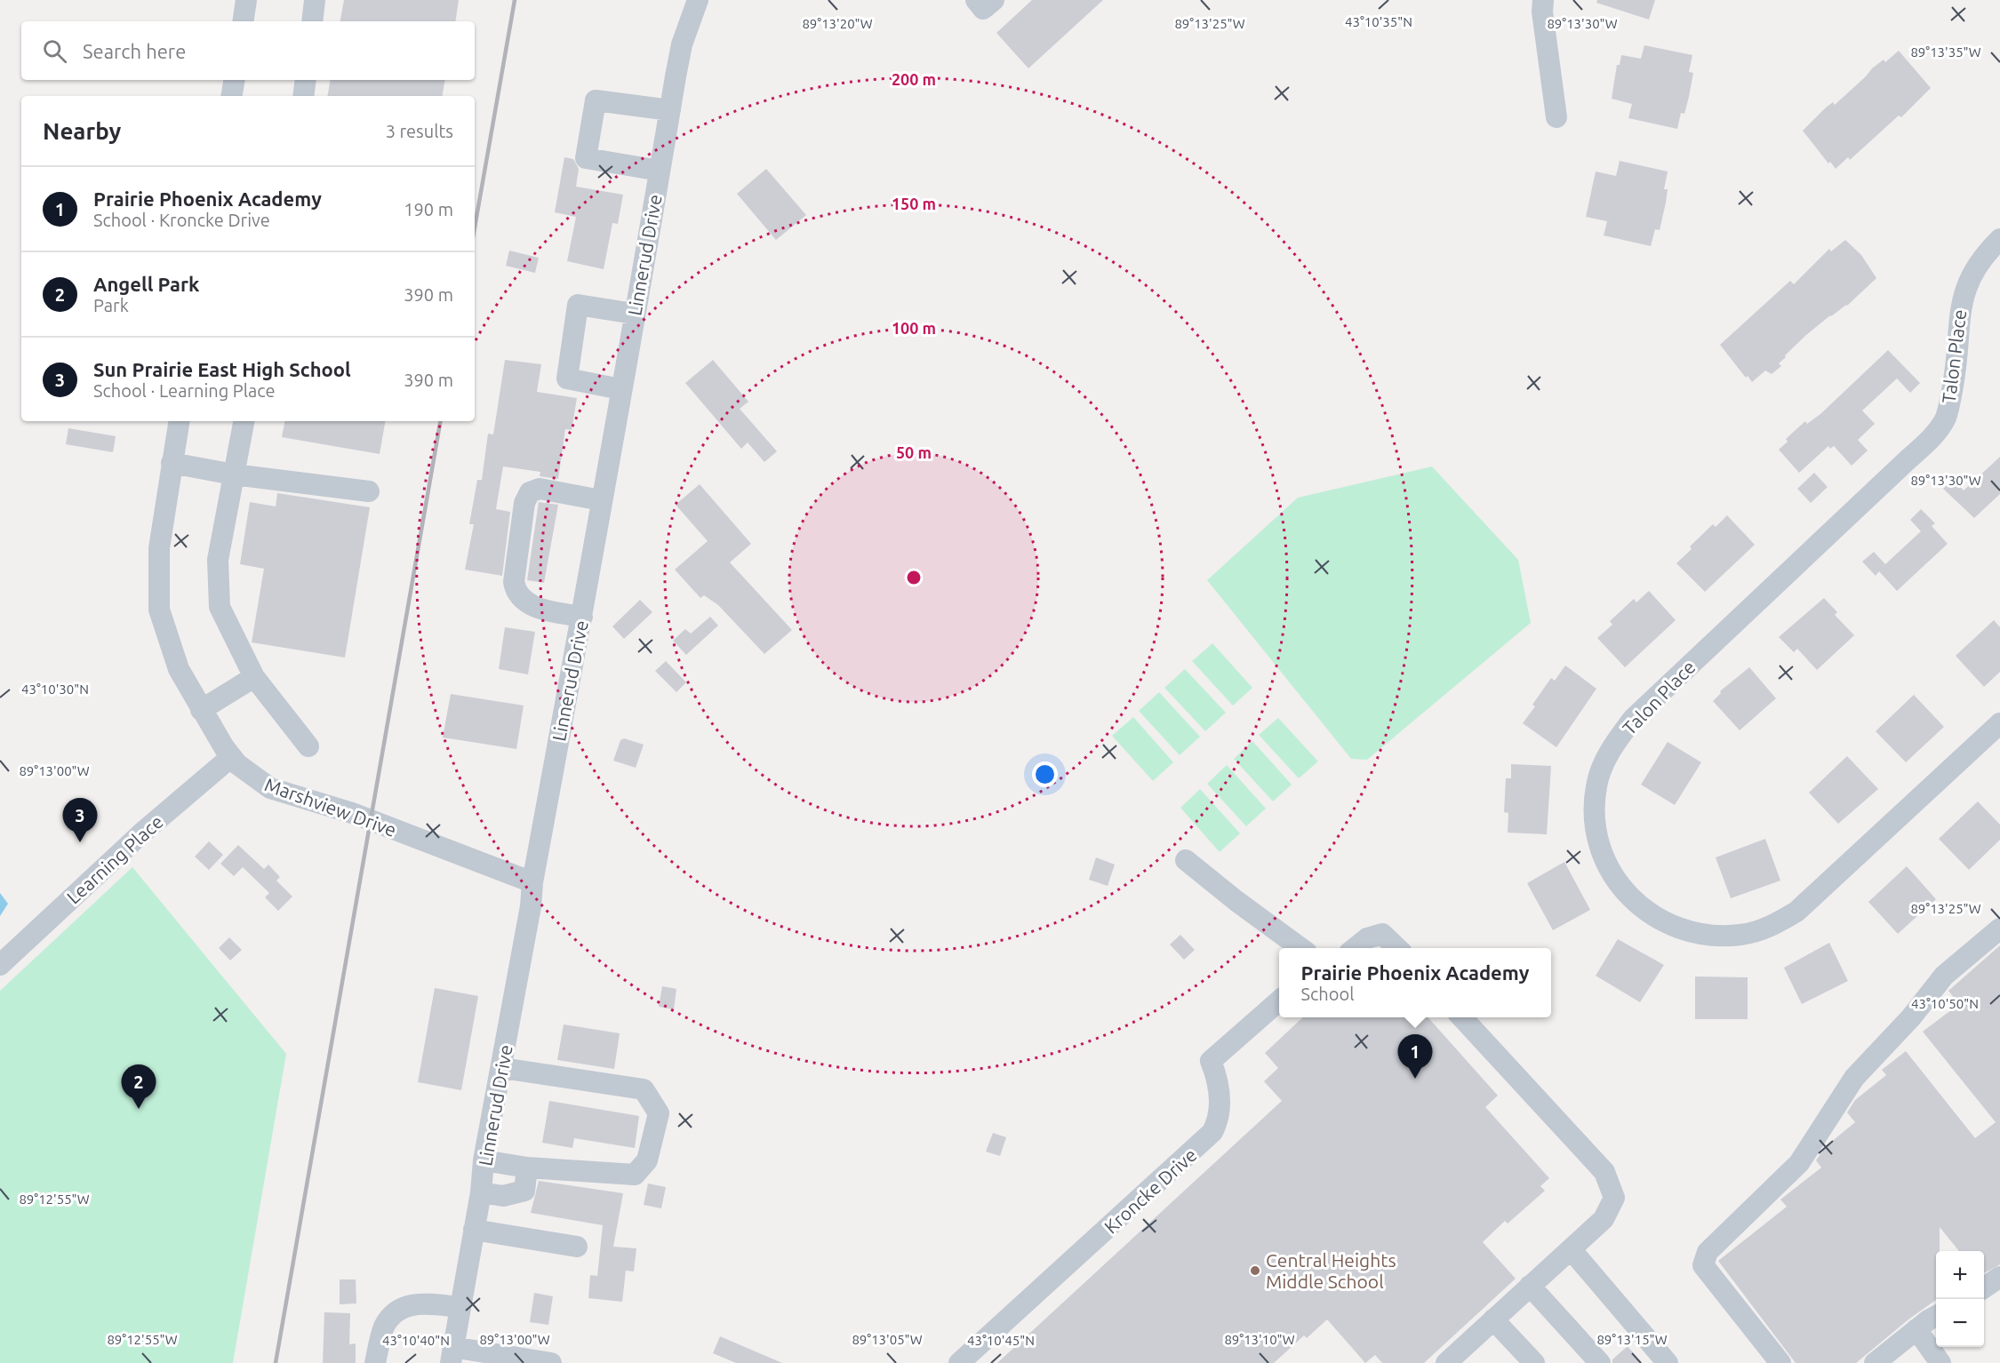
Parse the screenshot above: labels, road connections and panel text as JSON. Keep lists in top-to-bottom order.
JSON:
{
  "streets": {
    "street": [
      "Linnerud Drive",
      "Talon Place",
      "Marshview Drive",
      "Learning Place",
      "Kroncke Drive"
    ]
  },
  "crossings": [
    ["Linnerud Drive", "Marshview Drive"],
    ["Marshview Drive", "Learning Place"]
  ],
  "places": ["Central Heights Middle School"],
  "page": {
    "search": "Search here",
    "heading": ["Nearby", "3 results"],
    "list": [
      {
        "mark": "1",
        "name": "Prairie Phoenix Academy",
        "note": "School · Kroncke Drive",
        "value": "190 m"
      },
      {
        "mark": "2",
        "name": "Angell Park",
        "note": "Park",
        "value": "390 m"
      },
      {
        "mark": "3",
        "name": "Sun Prairie East High School",
        "note": "School · Learning Place",
        "value": "390 m"
      }
    ],
    "pins": ["3", "1", "2"],
    "popup": ["Prairie Phoenix Academy", "School"],
    "map_buttons": ["+", "−"]
  },
  "coordinates": [
    "43°10'35\"N",
    "89°13'20\"W",
    "89°13'25\"W",
    "89°13'30\"W",
    "89°13'35\"W",
    "43°10'30\"N",
    "89°13'00\"W",
    "43°10'50\"N",
    "89°12'55\"W",
    "89°13'05\"W",
    "89°13'10\"W",
    "89°13'15\"W",
    "43°10'40\"N",
    "43°10'45\"N"
  ],
  "rings": [
    "200 m",
    "150 m",
    "100 m",
    "50 m"
  ]
}
